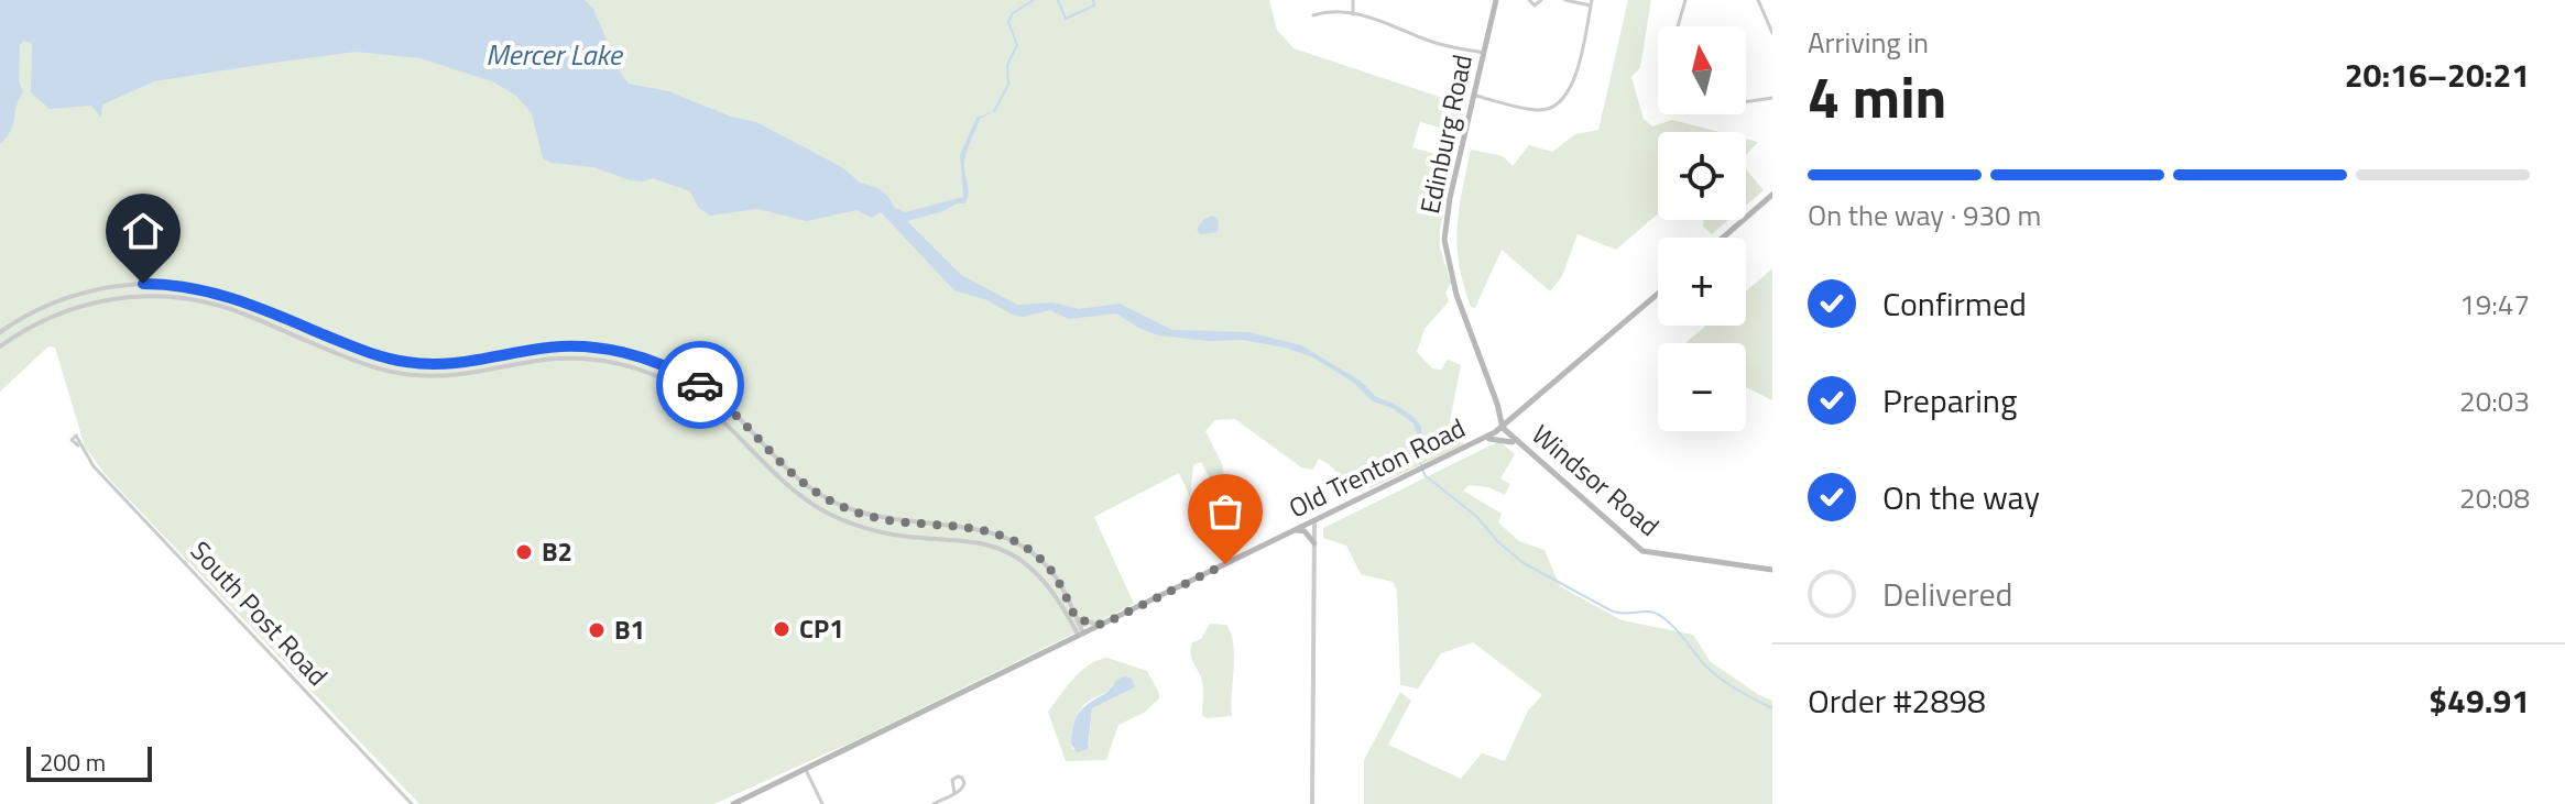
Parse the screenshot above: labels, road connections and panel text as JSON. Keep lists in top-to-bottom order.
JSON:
{
  "streets": {
    "main road": ["Edinburg Road", "Old Trenton Road", "Windsor Road"],
    "street": ["South Post Road"]
  },
  "crossings": [
    ["Edinburg Road", "Old Trenton Road"],
    ["Edinburg Road", "Windsor Road"],
    ["Old Trenton Road", "Windsor Road"]
  ],
  "water": ["Mercer Lake"],
  "places": ["B2", "CP1", "B1"],
  "scale_bar": "200 m",
  "north": "top",
  "page": {
    "heading": ["4 min", "Arriving in", "20:16–20:21"],
    "panel": ["Order #2898", "$49.91"],
    "map_buttons": ["+", "−"],
    "bar": "On the way · 930 m",
    "list": [
      ["Confirmed", "19:47"],
      ["Preparing", "20:03"],
      ["On the way", "20:08"],
      "Delivered"
    ],
    "scale": "200 m"
  }
}
